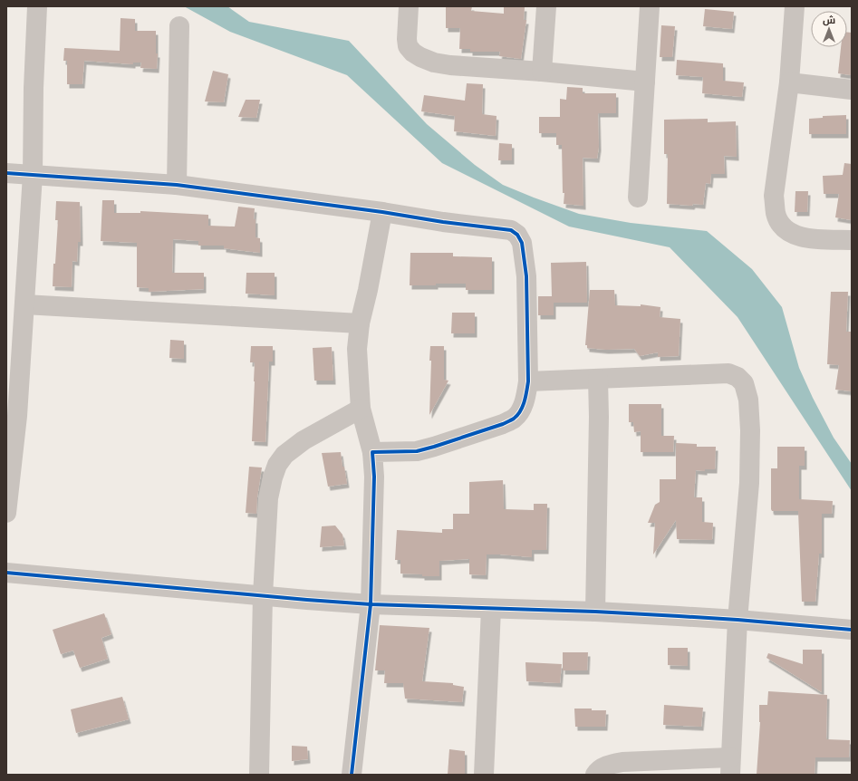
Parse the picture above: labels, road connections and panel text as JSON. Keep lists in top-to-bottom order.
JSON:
{
  "north": "top"
}
